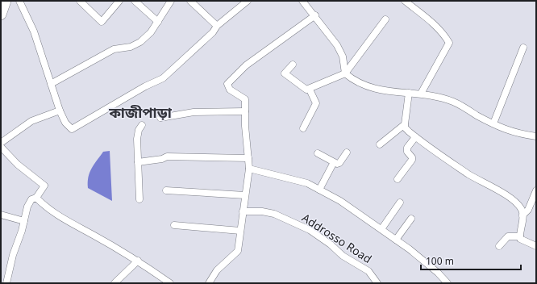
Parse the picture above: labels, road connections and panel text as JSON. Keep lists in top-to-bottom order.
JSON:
{
  "streets": {
    "street": ["Addrosso Road"]
  },
  "districts": ["কাজীপাড়া"],
  "scale_bar": "100 m"
}
